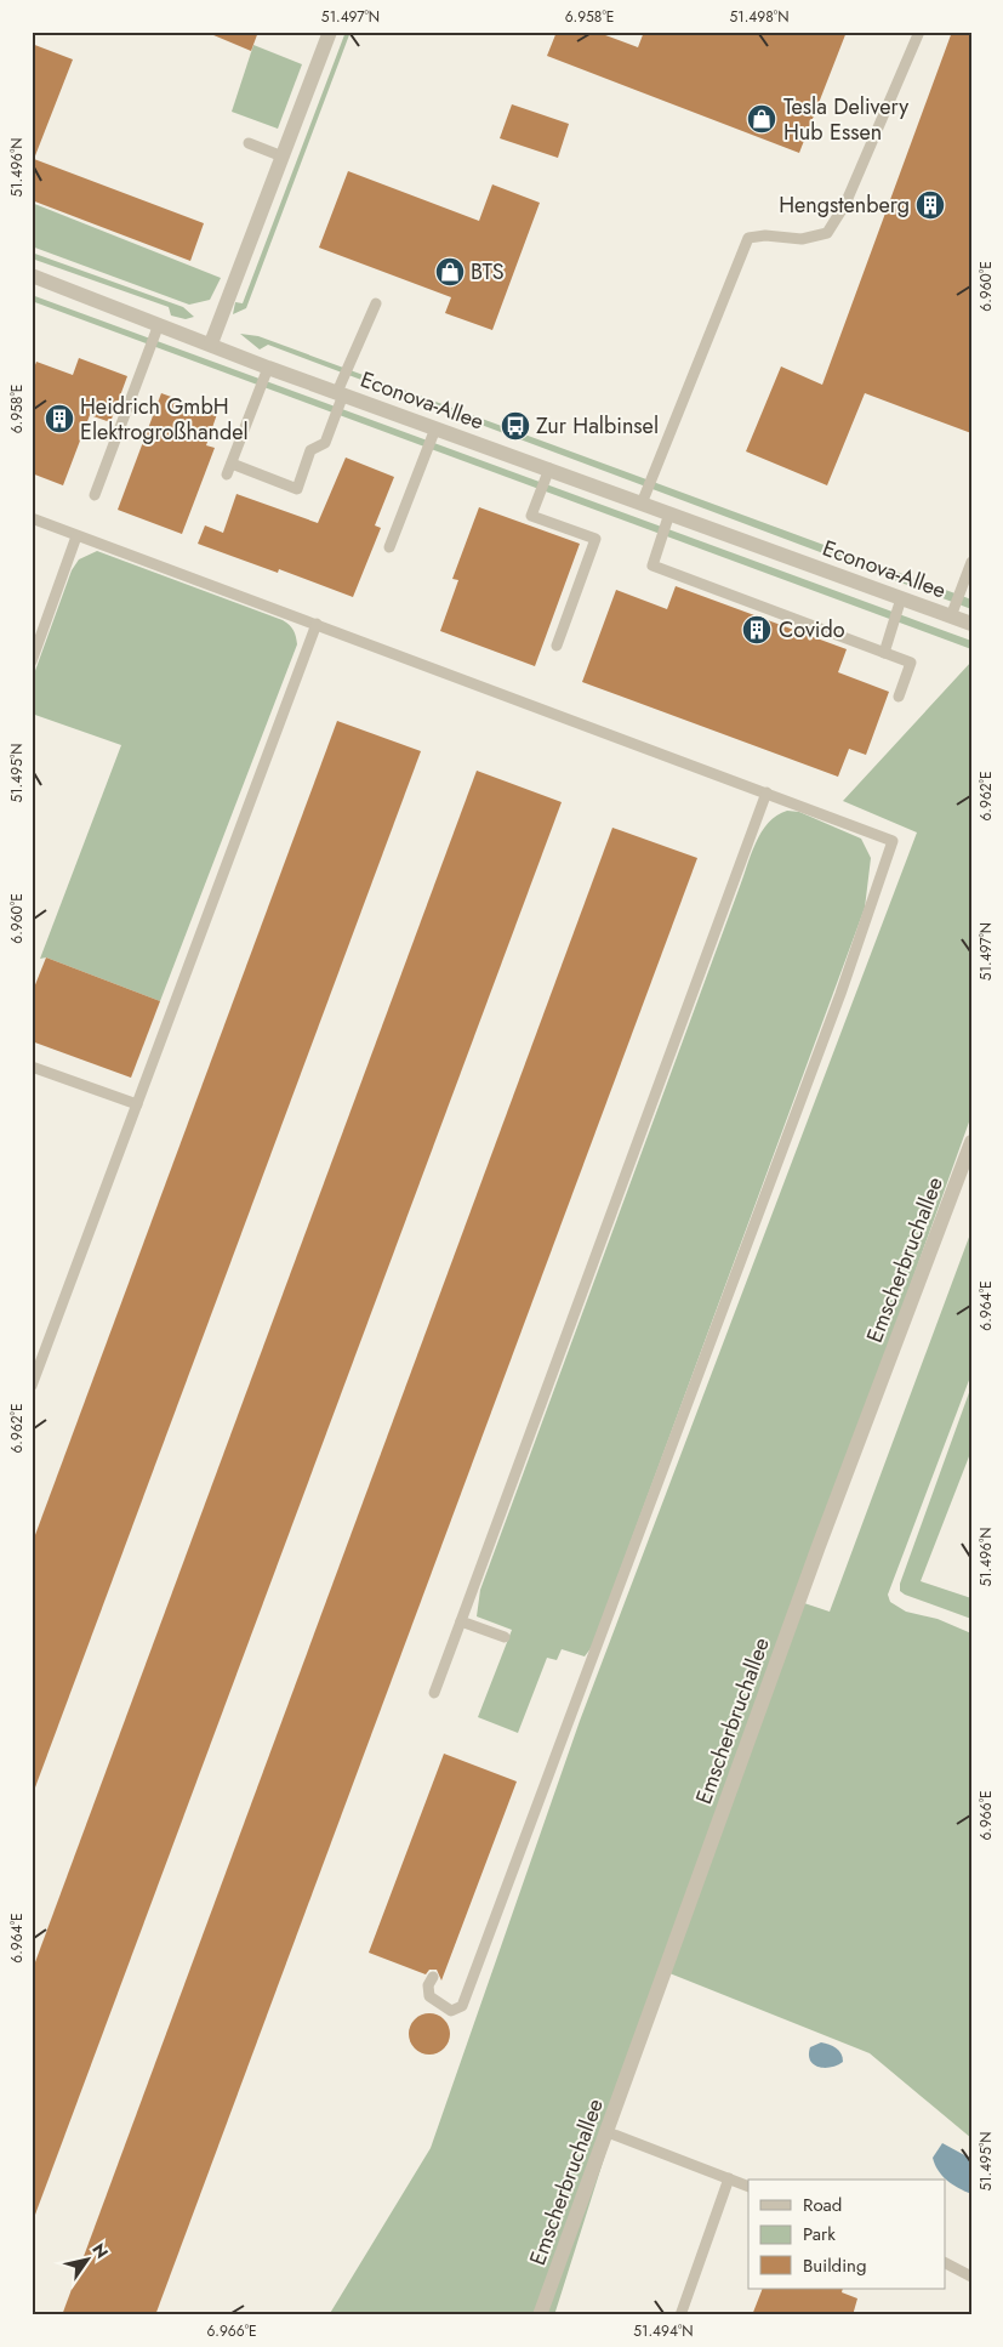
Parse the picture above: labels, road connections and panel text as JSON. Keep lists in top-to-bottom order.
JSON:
{
  "streets": {
    "street": ["Econova-Allee", "Emscherbruchallee"]
  },
  "places": {
    "shop": ["Tesla Delivery Hub Essen", "BTS"],
    "building": ["Hengstenberg", "Heidrich GmbH Elektrogroßhandel", "Covido"],
    "bus stop": ["Zur Halbinsel"]
  },
  "legend": ["Road", "Park", "Building"],
  "north": "top right",
  "coordinates": [
    "51.497°N",
    "6.958°E",
    "51.498°N",
    "51.496°N",
    "6.960°E",
    "51.495°N",
    "6.962°E",
    "6.964°E",
    "6.966°E",
    "51.494°N"
  ]
}
